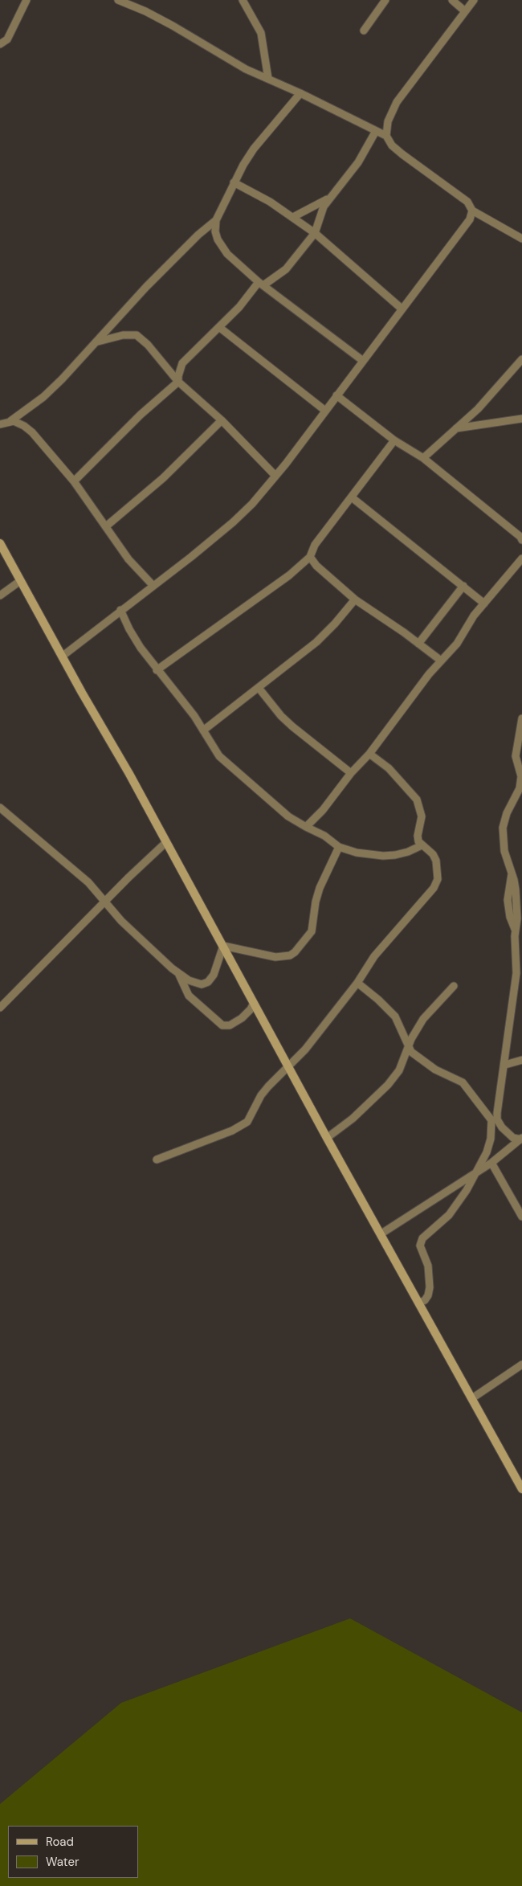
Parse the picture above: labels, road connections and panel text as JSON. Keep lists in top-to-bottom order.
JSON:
{
  "legend": ["Road", "Water"]
}
